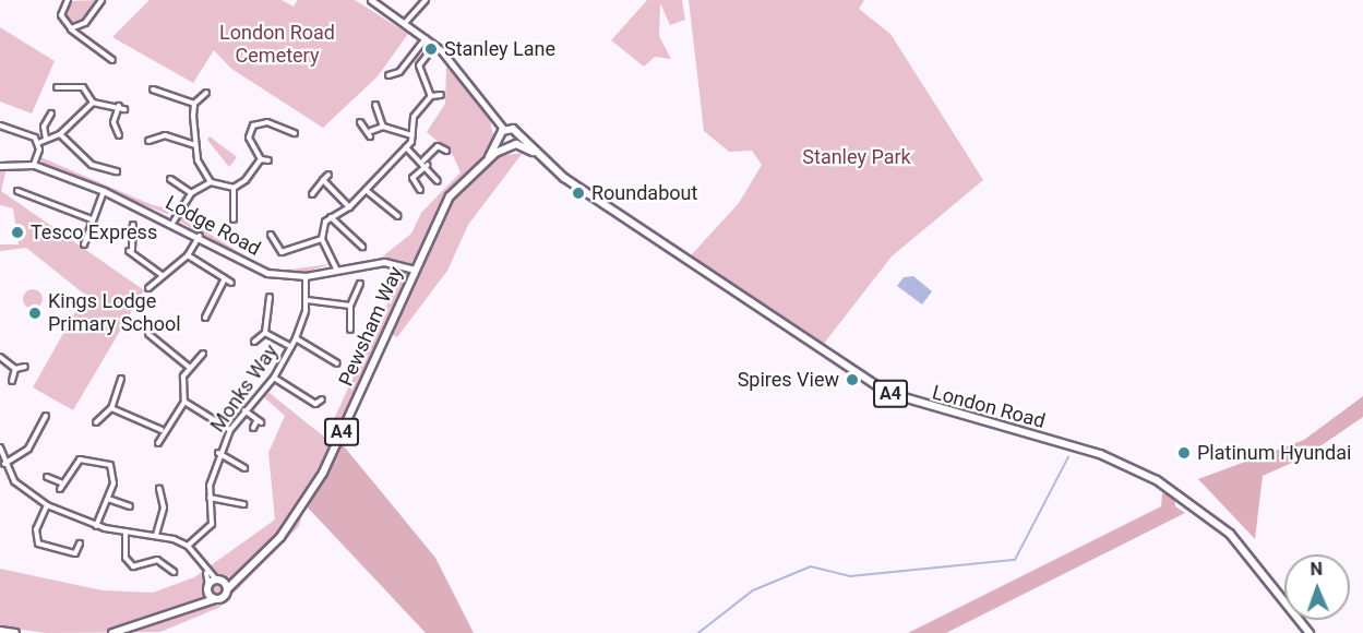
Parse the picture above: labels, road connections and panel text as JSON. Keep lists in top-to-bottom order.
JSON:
{
  "streets": {
    "main road": ["Pewsham Way", "A4", "London Road"],
    "street": ["Lodge Road", "Monks Way"]
  },
  "crossings": [
    ["Lodge Road", "Pewsham Way"],
    ["Lodge Road", "Monks Way"],
    ["Pewsham Way", "A4"],
    ["A4", "London Road"]
  ],
  "parks": ["London Road Cemetery", "Stanley Park"],
  "places": [
    "Stanley Lane",
    "Roundabout",
    "Tesco Express",
    "Kings Lodge Primary School",
    "Spires View",
    "Platinum Hyundai"
  ],
  "north": "top"
}
